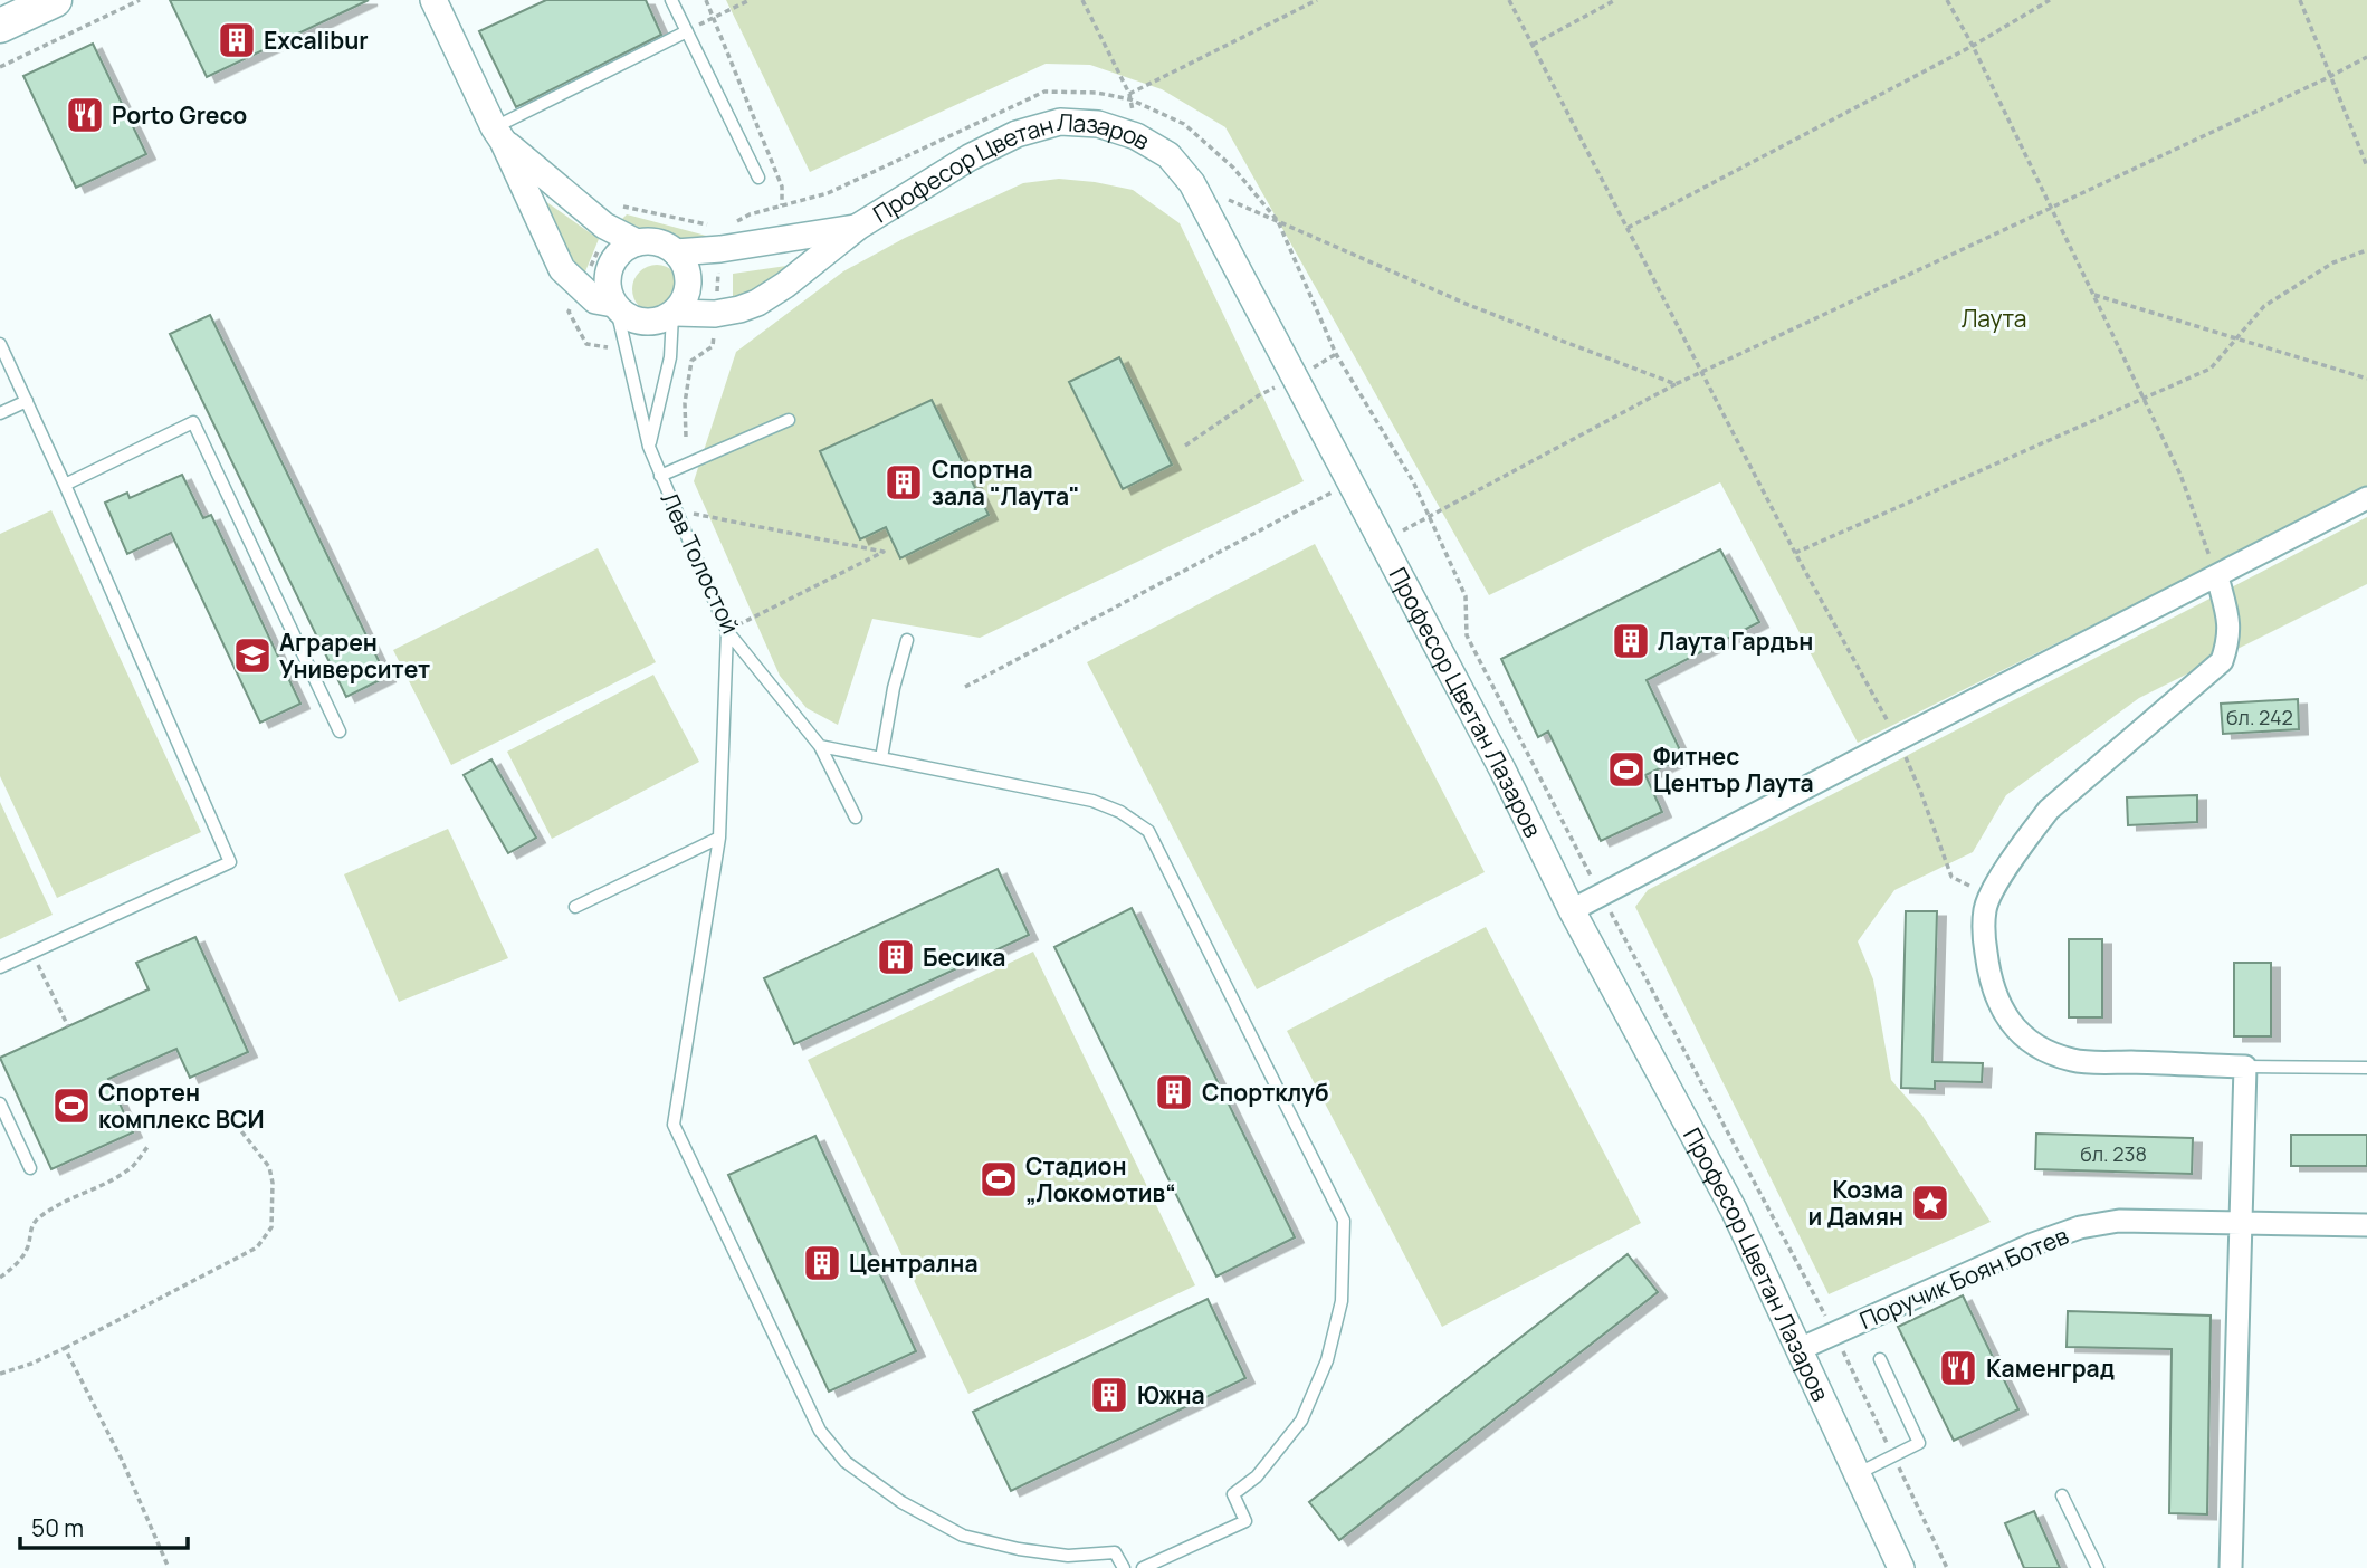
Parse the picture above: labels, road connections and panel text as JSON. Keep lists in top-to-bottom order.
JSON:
{
  "streets": {
    "street": ["Професор Цветан Лазаров", "Поручик Боян Ботев"],
    "lane": ["Лев Толостой"]
  },
  "crossings": [
    ["Професор Цветан Лазаров", "Лев Толостой"],
    ["Професор Цветан Лазаров", "Поручик Боян Ботев"]
  ],
  "parks": ["Лаута"],
  "places": {
    "building": [
      "Excalibur",
      "Спортна зала \"Лаута\"",
      "Лаута Гардън",
      "Бесика",
      "Спортклуб",
      "Централна",
      "Южна"
    ],
    "restaurant": ["Porto Greco", "Каменград"],
    "school or university": ["Аграрен Университет"],
    "sports": ["Фитнес Център Лаута", "Спортен комплекс ВСИ", "Стадион „Локомотив“"],
    "place": ["Козма и Дамян"]
  },
  "house_numbers": ["бл. 242", "бл. 238"],
  "scale_bar": "50 m"
}
